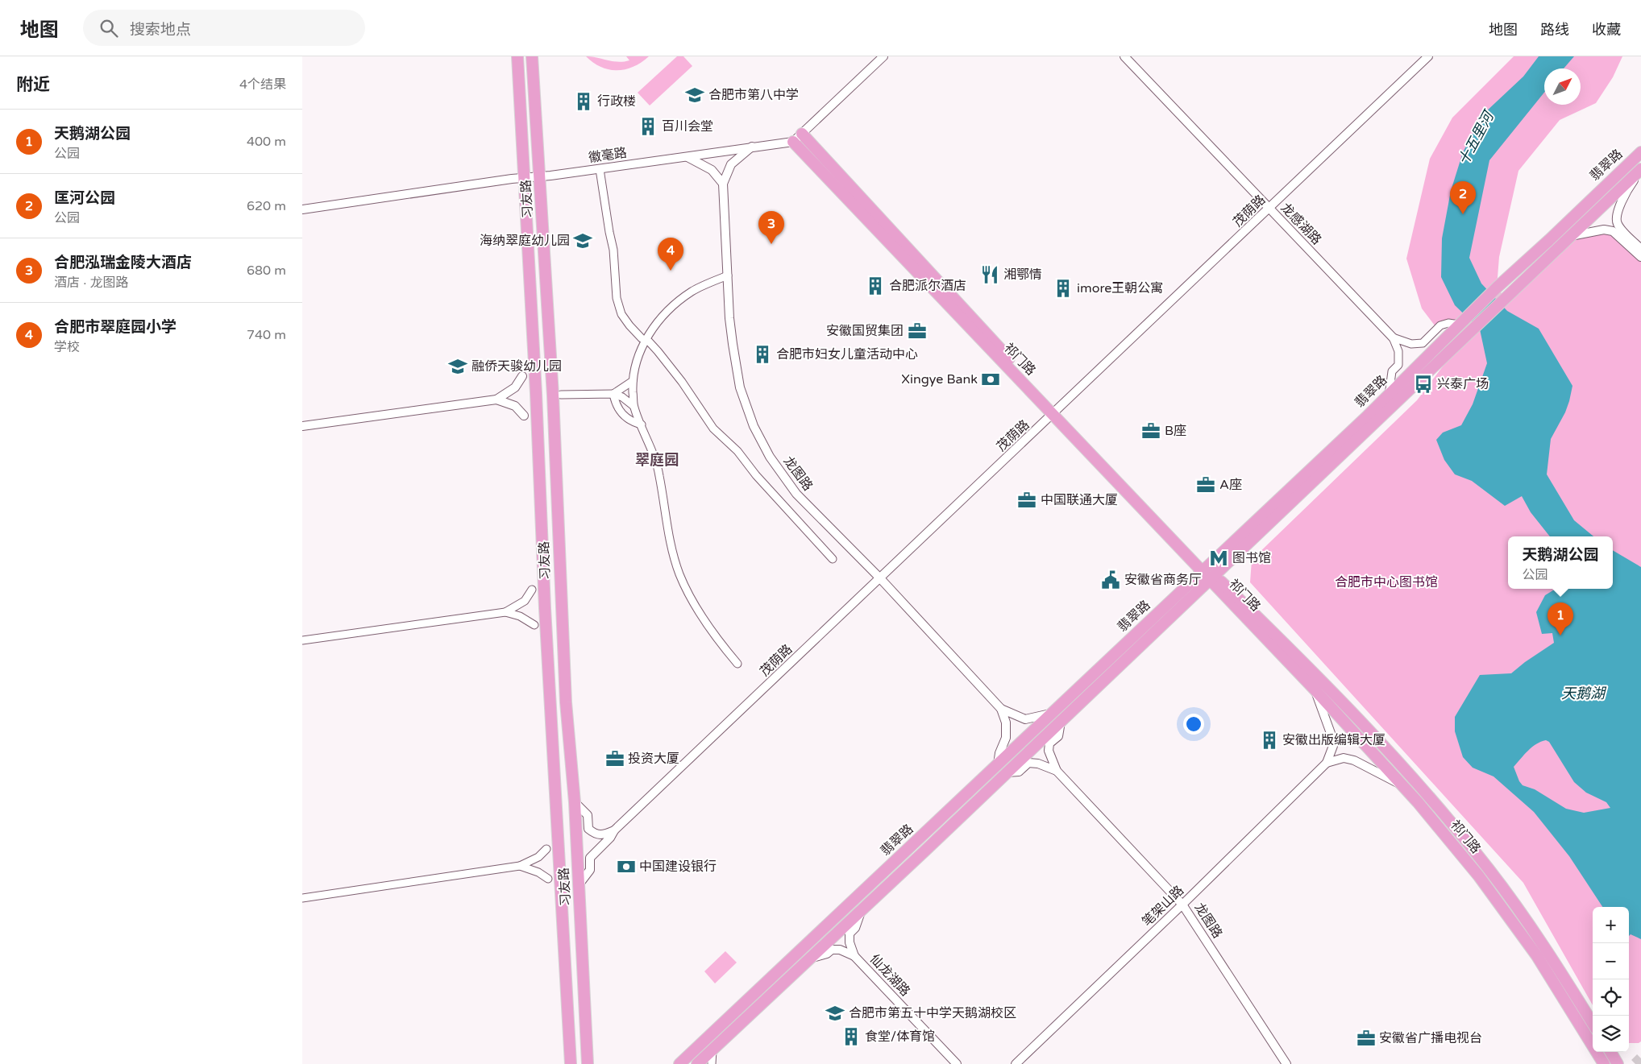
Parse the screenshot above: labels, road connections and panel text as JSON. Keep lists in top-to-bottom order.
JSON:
{
  "streets": {
    "main road": ["翡翠路", "习友路", "祁门路"],
    "street": [
      "徽毫路",
      "茂荫路",
      "龙感湖路",
      "龙图路",
      "笔架山路",
      "仙龙湖路"
    ]
  },
  "crossings": [
    ["徽毫路", "习友路"],
    ["徽毫路", "祁门路"],
    ["翡翠路", "祁门路"],
    ["习友路", "茂荫路"],
    ["茂荫路", "龙感湖路"],
    ["茂荫路", "祁门路"],
    ["茂荫路", "龙图路"],
    ["龙图路", "笔架山路"]
  ],
  "districts": ["翠庭园"],
  "water": ["十五里河", "天鹅湖"],
  "parks": ["合肥市中心图书馆"],
  "places": {
    "school or university": [
      "合肥市第八中学",
      "海纳翠庭幼儿园",
      "融侨天骏幼儿园",
      "合肥市第五十中学天鹅湖校区"
    ],
    "building": [
      "行政楼",
      "百川会堂",
      "合肥派尔酒店",
      "imore王朝公寓",
      "合肥市妇女儿童活动中心",
      "安徽出版编辑大厦",
      "食堂/体育馆"
    ],
    "restaurant": ["湘鄂情"],
    "office": [
      "安徽国贸集团",
      "B座",
      "A座",
      "中国联通大厦",
      "投资大厦",
      "安徽省广播电视台"
    ],
    "bank": ["Xingye Bank", "中国建设银行"],
    "bus stop": ["兴泰广场"],
    "metro station": ["图书馆"],
    "public building": ["安徽省商务厅"]
  },
  "north": "top right",
  "page": {
    "header": "地图",
    "search": "搜索地点",
    "nav": ["地图", "路线", "收藏"],
    "heading": ["附近", "4个结果"],
    "list": [
      {
        "mark": "1",
        "name": "天鹅湖公园",
        "note": "公园",
        "value": "400 m"
      },
      {
        "mark": "2",
        "name": "匡河公园",
        "note": "公园",
        "value": "620 m"
      },
      {
        "mark": "3",
        "name": "合肥泓瑞金陵大酒店",
        "note": "酒店 · 龙图路",
        "value": "680 m"
      },
      {
        "mark": "4",
        "name": "合肥市翠庭园小学",
        "note": "学校",
        "value": "740 m"
      }
    ],
    "pins": [
      "2",
      "3",
      "4",
      "1"
    ],
    "popup": ["天鹅湖公园", "公园"],
    "map_buttons": ["+", "−"]
  }
}
